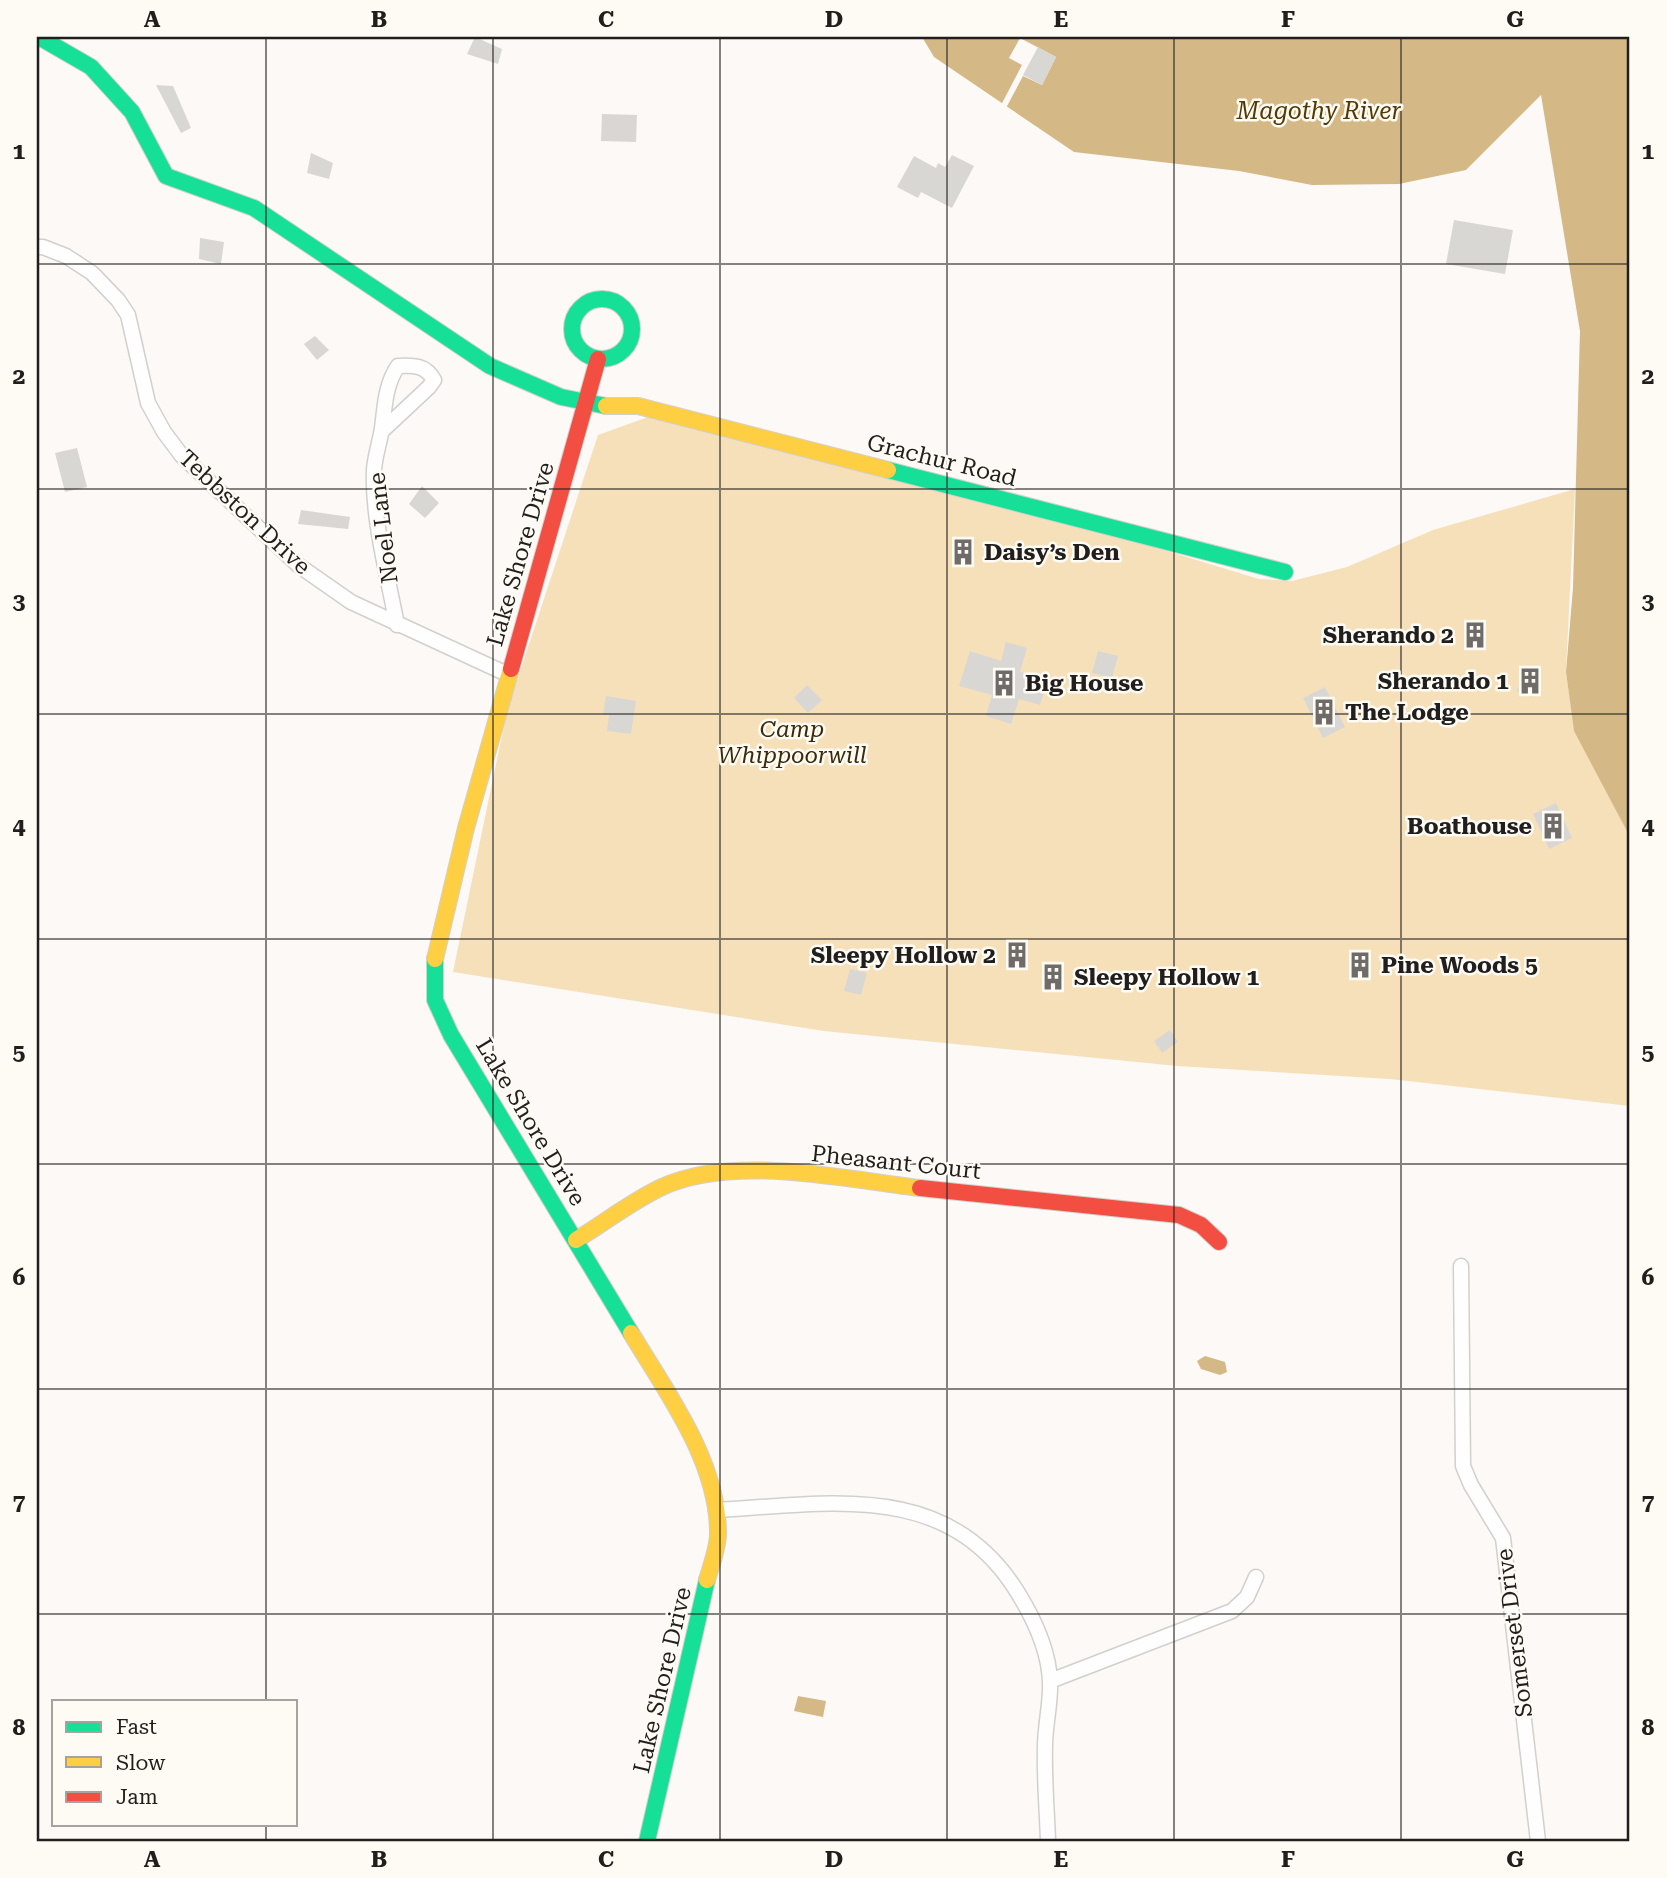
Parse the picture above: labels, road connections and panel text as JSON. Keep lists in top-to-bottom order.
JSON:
{
  "streets": {
    "street": [
      "Grachur Road",
      "Tebbston Drive",
      "Noel Lane",
      "Lake Shore Drive",
      "Pheasant Court",
      "Somerset Drive"
    ]
  },
  "crossings": [
    ["Grachur Road", "Lake Shore Drive"],
    ["Tebbston Drive", "Noel Lane"],
    ["Tebbston Drive", "Lake Shore Drive"],
    ["Lake Shore Drive", "Pheasant Court"]
  ],
  "water": ["Magothy River"],
  "parks": ["Camp Whippoorwill"],
  "places": {
    "building": [
      "Daisy’s Den",
      "Sherando 2",
      "Sherando 1",
      "Big House",
      "The Lodge",
      "Boathouse",
      "Sleepy Hollow 2",
      "Pine Woods 5",
      "Sleepy Hollow 1"
    ]
  },
  "legend": ["Fast", "Slow", "Jam"],
  "grid": {
    "columns": [
      "A",
      "B",
      "C",
      "D",
      "E",
      "F",
      "G"
    ],
    "rows": [
      "1",
      "2",
      "3",
      "4",
      "5",
      "6",
      "7",
      "8"
    ]
  }
}
